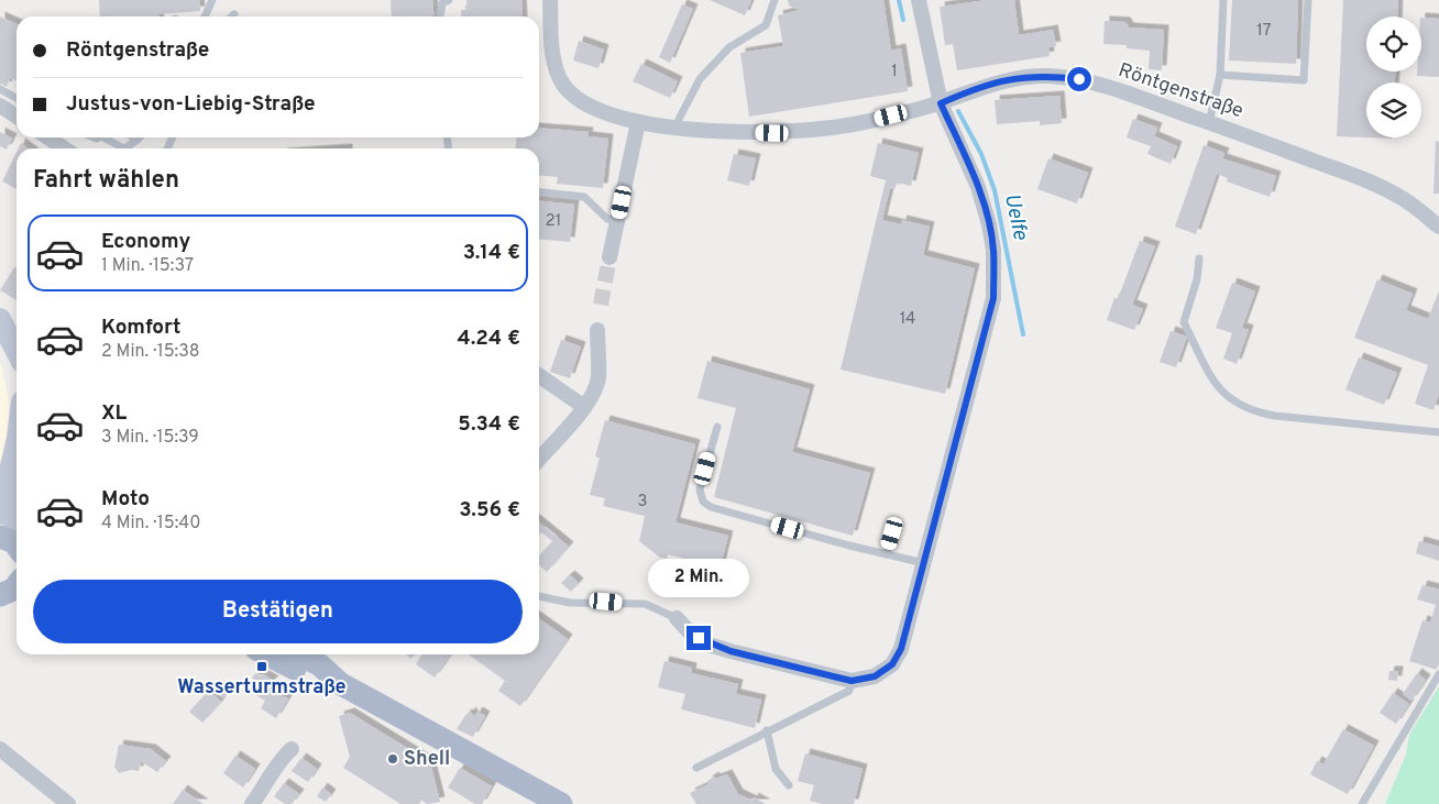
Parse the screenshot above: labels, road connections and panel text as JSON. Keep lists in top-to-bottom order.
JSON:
{
  "streets": {
    "street": ["Röntgenstraße"]
  },
  "water": ["Uelfe"],
  "places": {
    "transit": ["Wasserturmstraße"],
    "other": ["Shell"]
  },
  "house_numbers": [
    "17",
    "1",
    "21",
    "14",
    "3"
  ],
  "page": {
    "banner": ["Röntgenstraße", "Justus-von-Liebig-Straße"],
    "heading": "Fahrt wählen",
    "list": [
      {
        "name": "Economy",
        "note": "1 Min. · 15:37",
        "value": "3.14 €"
      },
      {
        "name": "Komfort",
        "note": "2 Min. · 15:38",
        "value": "4.24 €"
      },
      {
        "name": "XL",
        "note": "3 Min. · 15:39",
        "value": "5.34 €"
      },
      {
        "name": "Moto",
        "note": "4 Min. · 15:40",
        "value": "3.56 €"
      }
    ],
    "bubble": "2 Min.",
    "buttons": "Bestätigen"
  }
}
